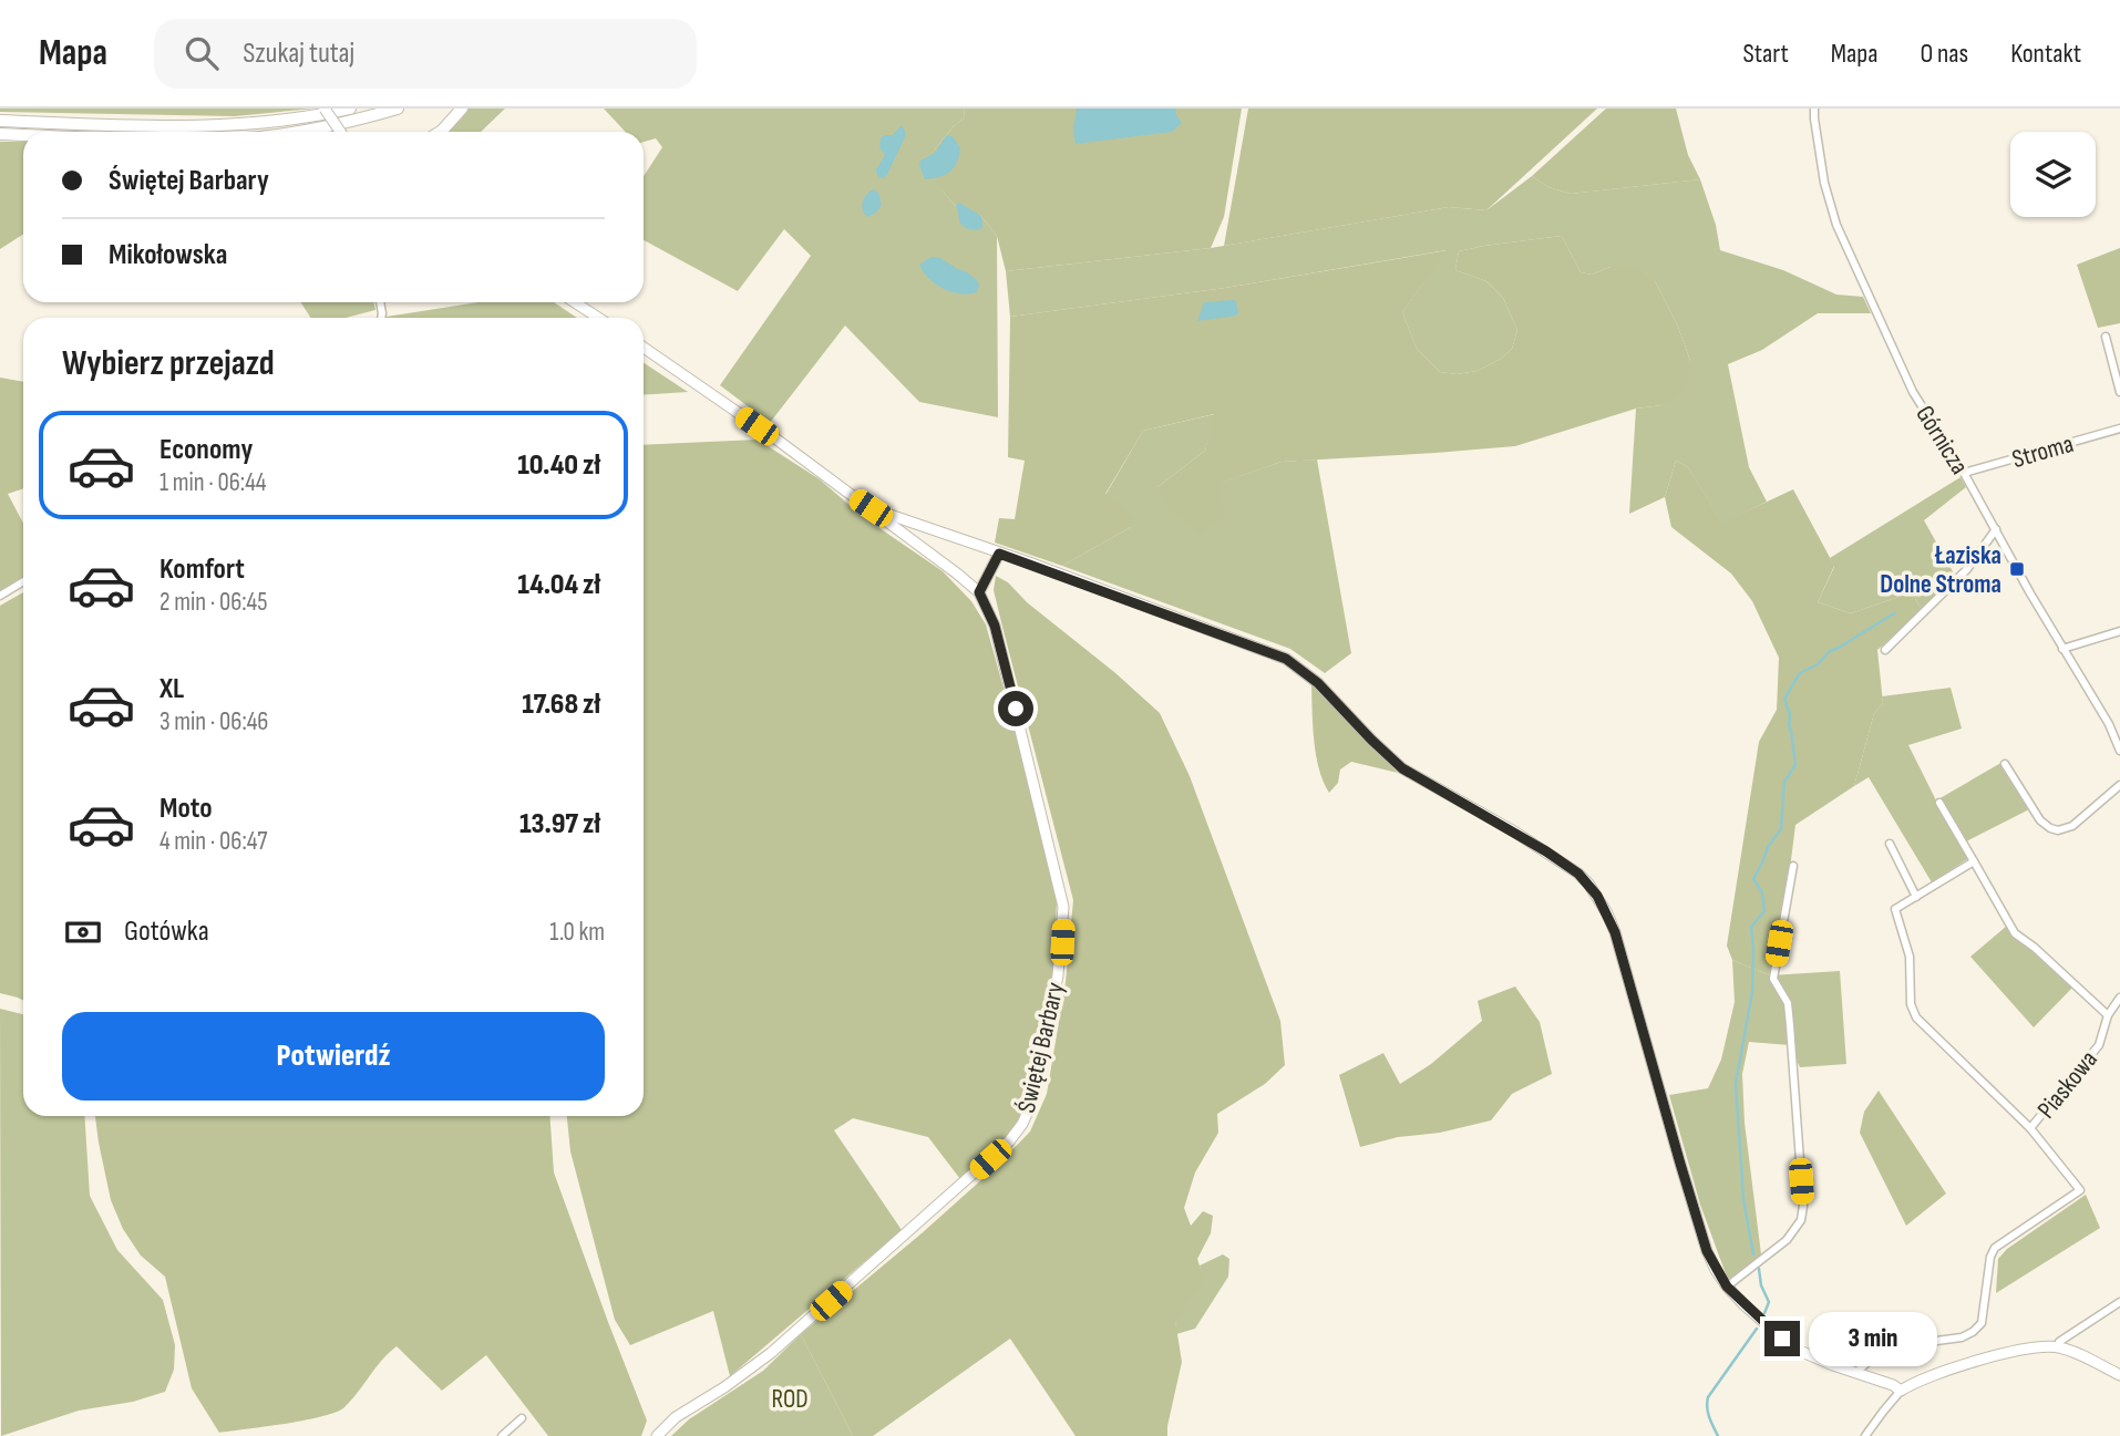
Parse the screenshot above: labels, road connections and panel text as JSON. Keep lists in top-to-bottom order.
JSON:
{
  "streets": {
    "street": [
      "Górnicza",
      "Stroma",
      "Świętej Barbary",
      "Piaskowa"
    ]
  },
  "crossings": [
    ["Górnicza", "Stroma"]
  ],
  "parks": ["ROD"],
  "places": {
    "transit": ["Łaziska Dolne Stroma"]
  },
  "page": {
    "header": "Mapa",
    "search": "Szukaj tutaj",
    "nav": [
      "Start",
      "Mapa",
      "O nas",
      "Kontakt"
    ],
    "banner": ["Świętej Barbary", "Mikołowska"],
    "heading": "Wybierz przejazd",
    "list": [
      {
        "name": "Economy",
        "note": "1 min · 06:44",
        "value": "10.40 zł"
      },
      {
        "name": "Komfort",
        "note": "2 min · 06:45",
        "value": "14.04 zł"
      },
      {
        "name": "XL",
        "note": "3 min · 06:46",
        "value": "17.68 zł"
      },
      {
        "name": "Moto",
        "note": "4 min · 06:47",
        "value": "13.97 zł"
      }
    ],
    "pay": ["Gotówka", "1.0 km"],
    "buttons": "Potwierdź",
    "bubble": "3 min"
  }
}
